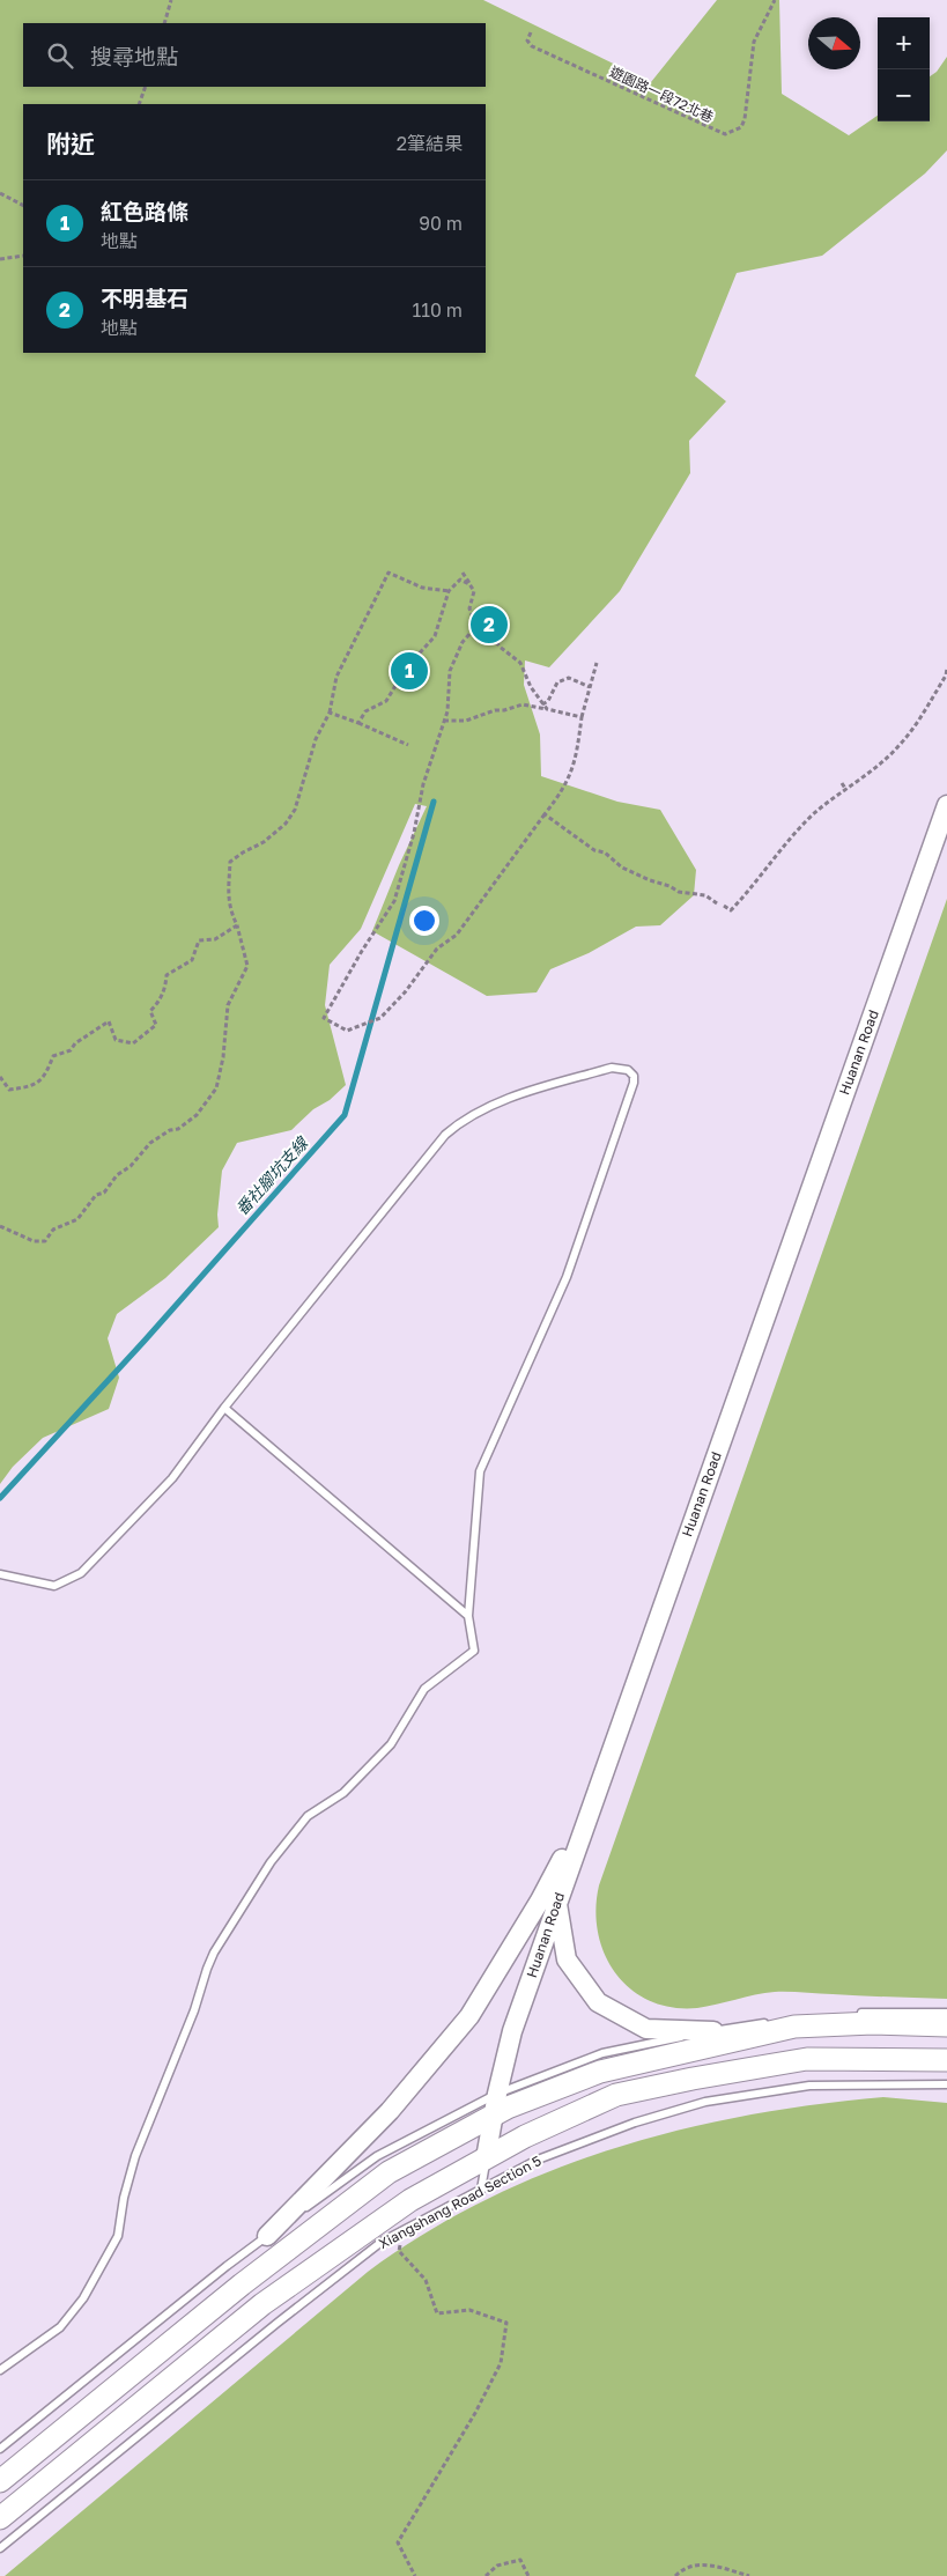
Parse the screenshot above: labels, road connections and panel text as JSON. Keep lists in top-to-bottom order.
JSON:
{
  "streets": {
    "main road": ["Xiangshang Road Section 5"],
    "street": ["Huanan Road"],
    "path": ["遊園路一段72北巷"]
  },
  "crossings": [
    ["Huanan Road", "Xiangshang Road Section 5"]
  ],
  "water": ["番社腳坑支線"],
  "north": "right",
  "page": {
    "map_buttons": ["+", "−"],
    "search": "搜尋地點",
    "heading": ["附近", "2筆結果"],
    "list": [
      {
        "mark": "1",
        "name": "紅色路條",
        "note": "地點",
        "value": "90 m"
      },
      {
        "mark": "2",
        "name": "不明基石",
        "note": "地點",
        "value": "110 m"
      }
    ],
    "pins": ["2", "1"]
  }
}
